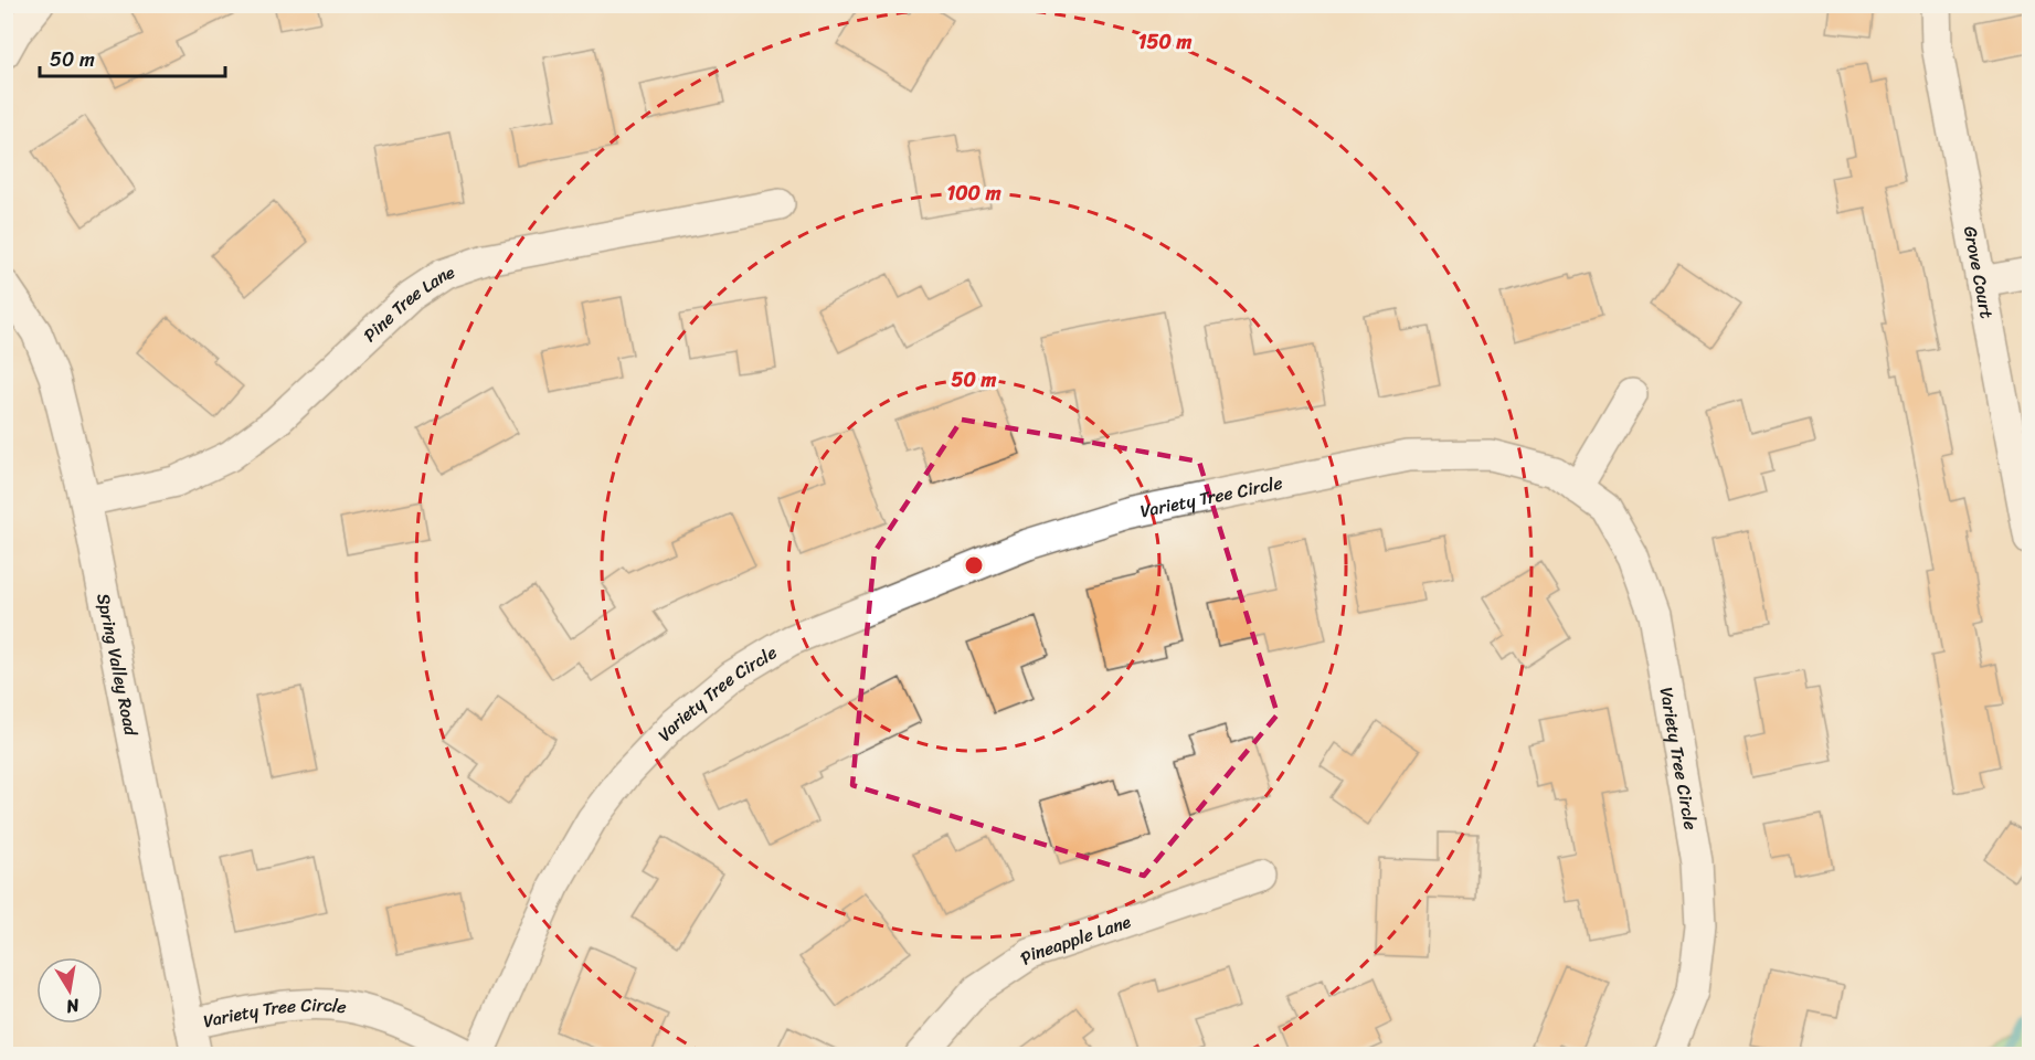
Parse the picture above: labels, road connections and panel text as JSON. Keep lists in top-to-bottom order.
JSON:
{
  "streets": {
    "street": [
      "Grove Court",
      "Pine Tree Lane",
      "Variety Tree Circle",
      "Spring Valley Road",
      "Pineapple Lane"
    ]
  },
  "crossings": [
    ["Pine Tree Lane", "Spring Valley Road"],
    ["Variety Tree Circle", "Spring Valley Road"]
  ],
  "scale_bar": "50 m",
  "north": "bottom",
  "rings": ["150 m", "100 m", "50 m"]
}
